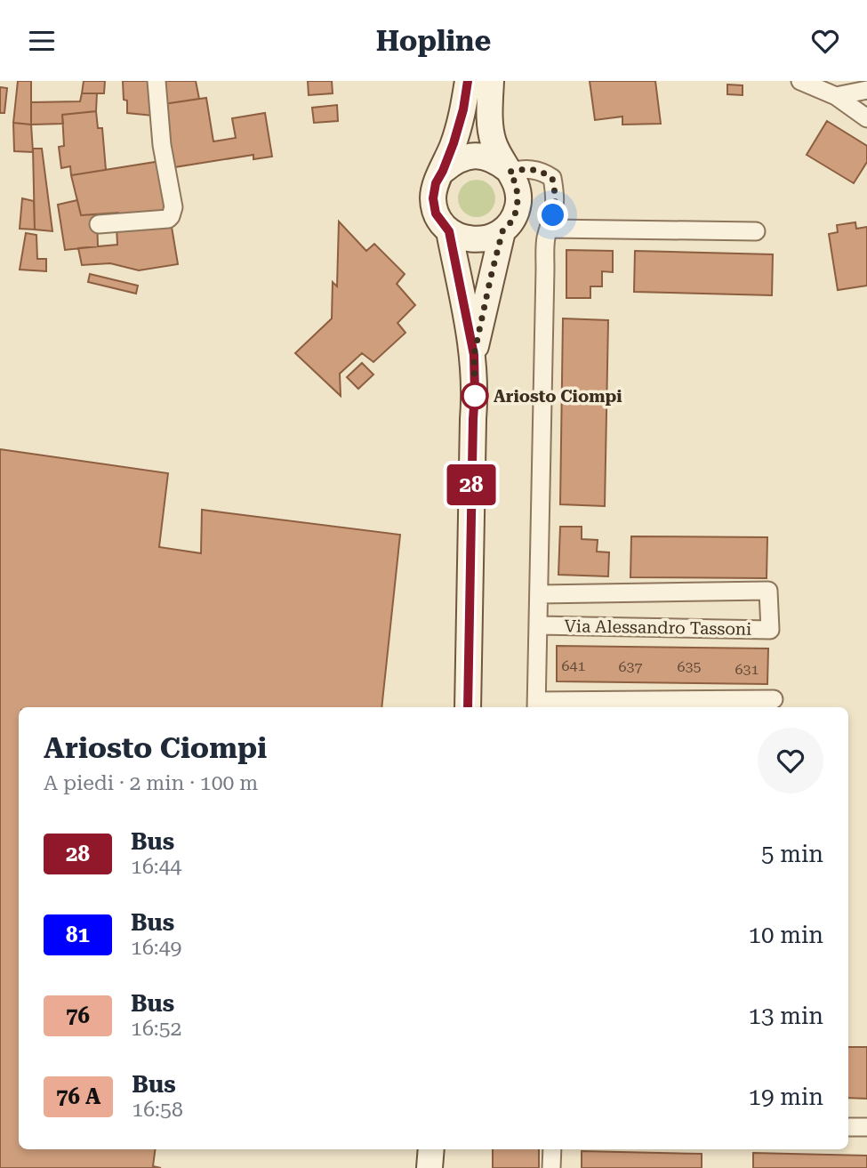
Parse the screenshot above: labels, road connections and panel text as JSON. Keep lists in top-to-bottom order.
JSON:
{
  "streets": {
    "street": ["Via Alessandro Tassoni"]
  },
  "places": ["Ariosto Ciompi"],
  "lines": ["bus line 28"],
  "house_numbers": [
    "641",
    "637",
    "635",
    "631"
  ],
  "page": {
    "header": "Hopline",
    "on_map": "28",
    "heading": ["Ariosto Ciompi", "A piedi · 2 min · 100 m"],
    "list": [
      {
        "mark": "28",
        "name": "Bus",
        "note": "16:44",
        "value": "5 min"
      },
      {
        "mark": "81",
        "name": "Bus",
        "note": "16:49",
        "value": "10 min"
      },
      {
        "mark": "76",
        "name": "Bus",
        "note": "16:52",
        "value": "13 min"
      },
      {
        "mark": "76 A",
        "name": "Bus",
        "note": "16:58",
        "value": "19 min"
      }
    ]
  }
}
